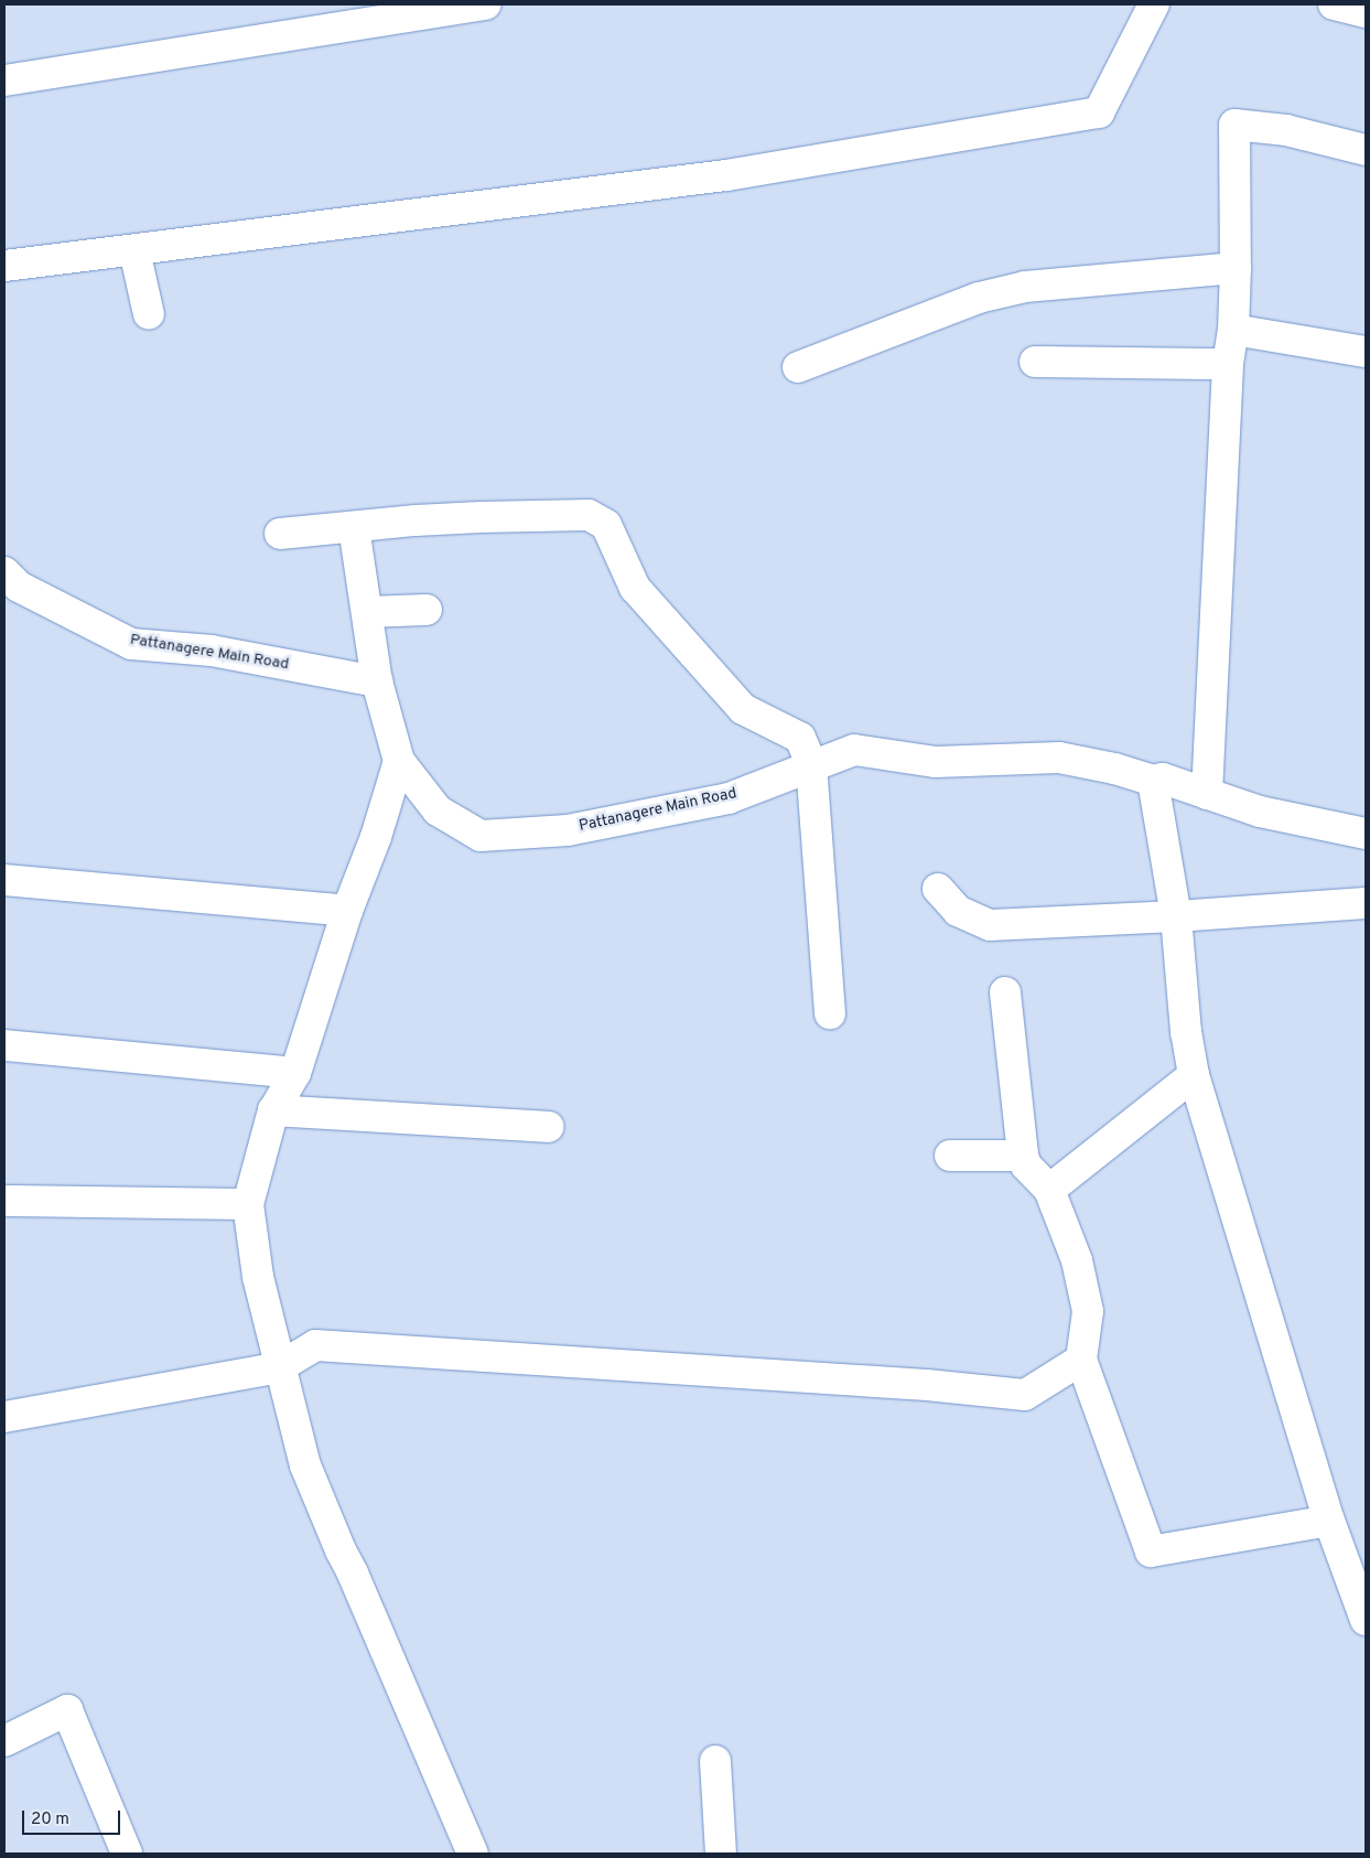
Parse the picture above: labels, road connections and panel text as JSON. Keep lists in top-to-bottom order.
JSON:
{
  "streets": {
    "street": ["Pattanagere Main Road"]
  },
  "scale_bar": "20 m"
}
